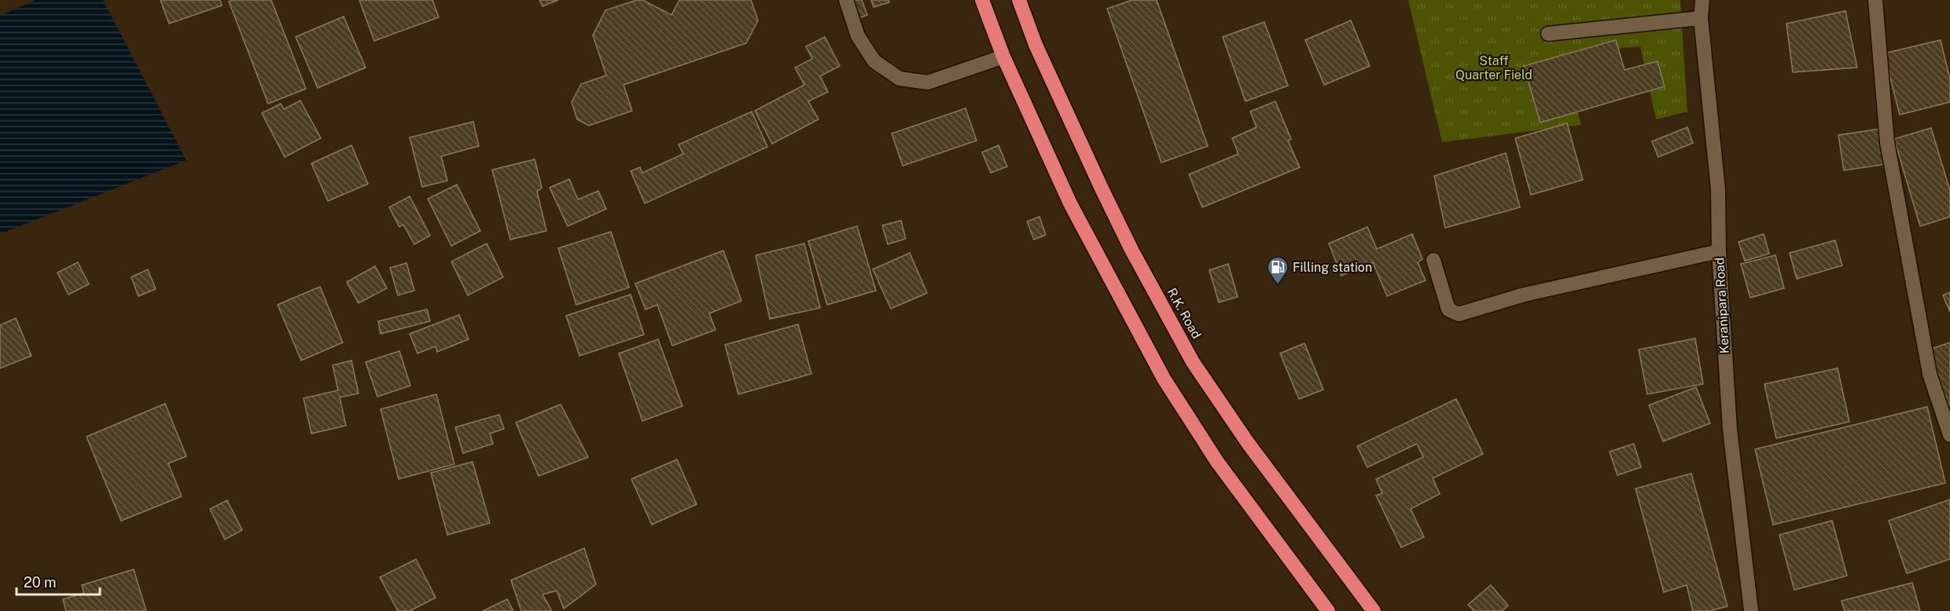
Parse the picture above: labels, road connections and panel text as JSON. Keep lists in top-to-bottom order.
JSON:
{
  "streets": {
    "highway": ["R.K. Road"],
    "street": ["Keranipara Road"]
  },
  "parks": ["Staff Quarter Field"],
  "places": {
    "fuel station": ["Filling station"]
  },
  "scale_bar": "20 m"
}
